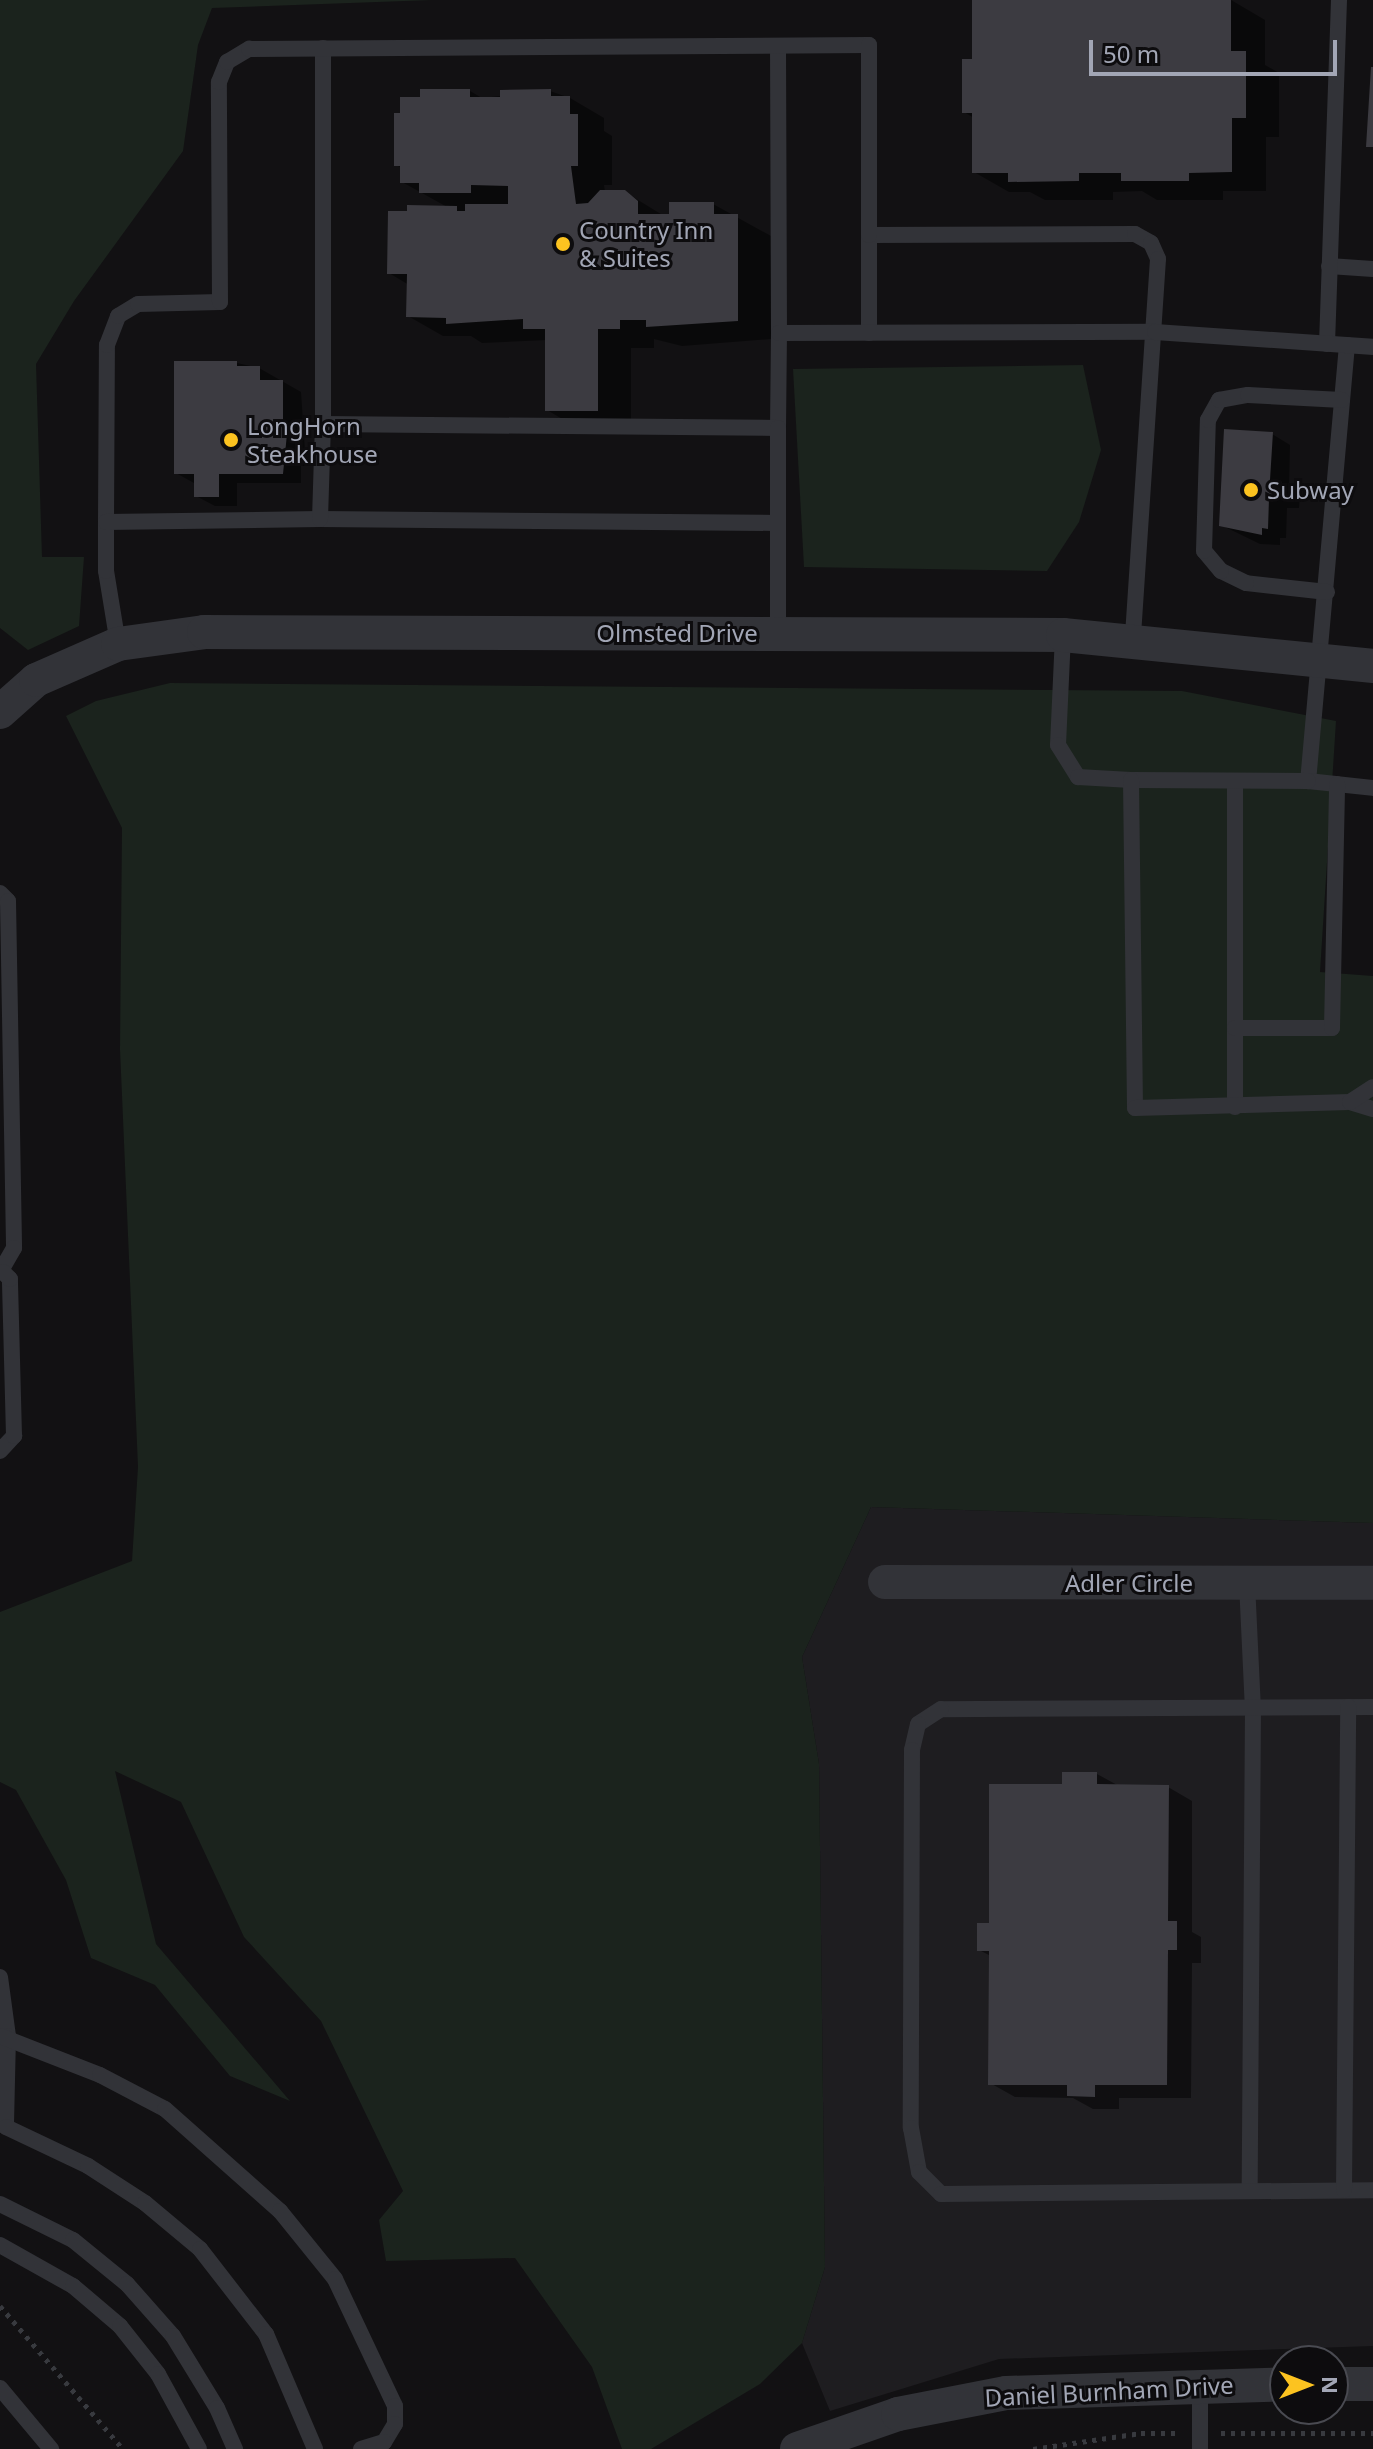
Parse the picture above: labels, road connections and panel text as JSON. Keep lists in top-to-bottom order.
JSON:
{
  "streets": {
    "street": ["Olmsted Drive", "Adler Circle", "Daniel Burnham Drive"]
  },
  "places": ["Country Inn & Suites", "LongHorn Steakhouse", "Subway"],
  "scale_bar": "50 m",
  "north": "right"
}
